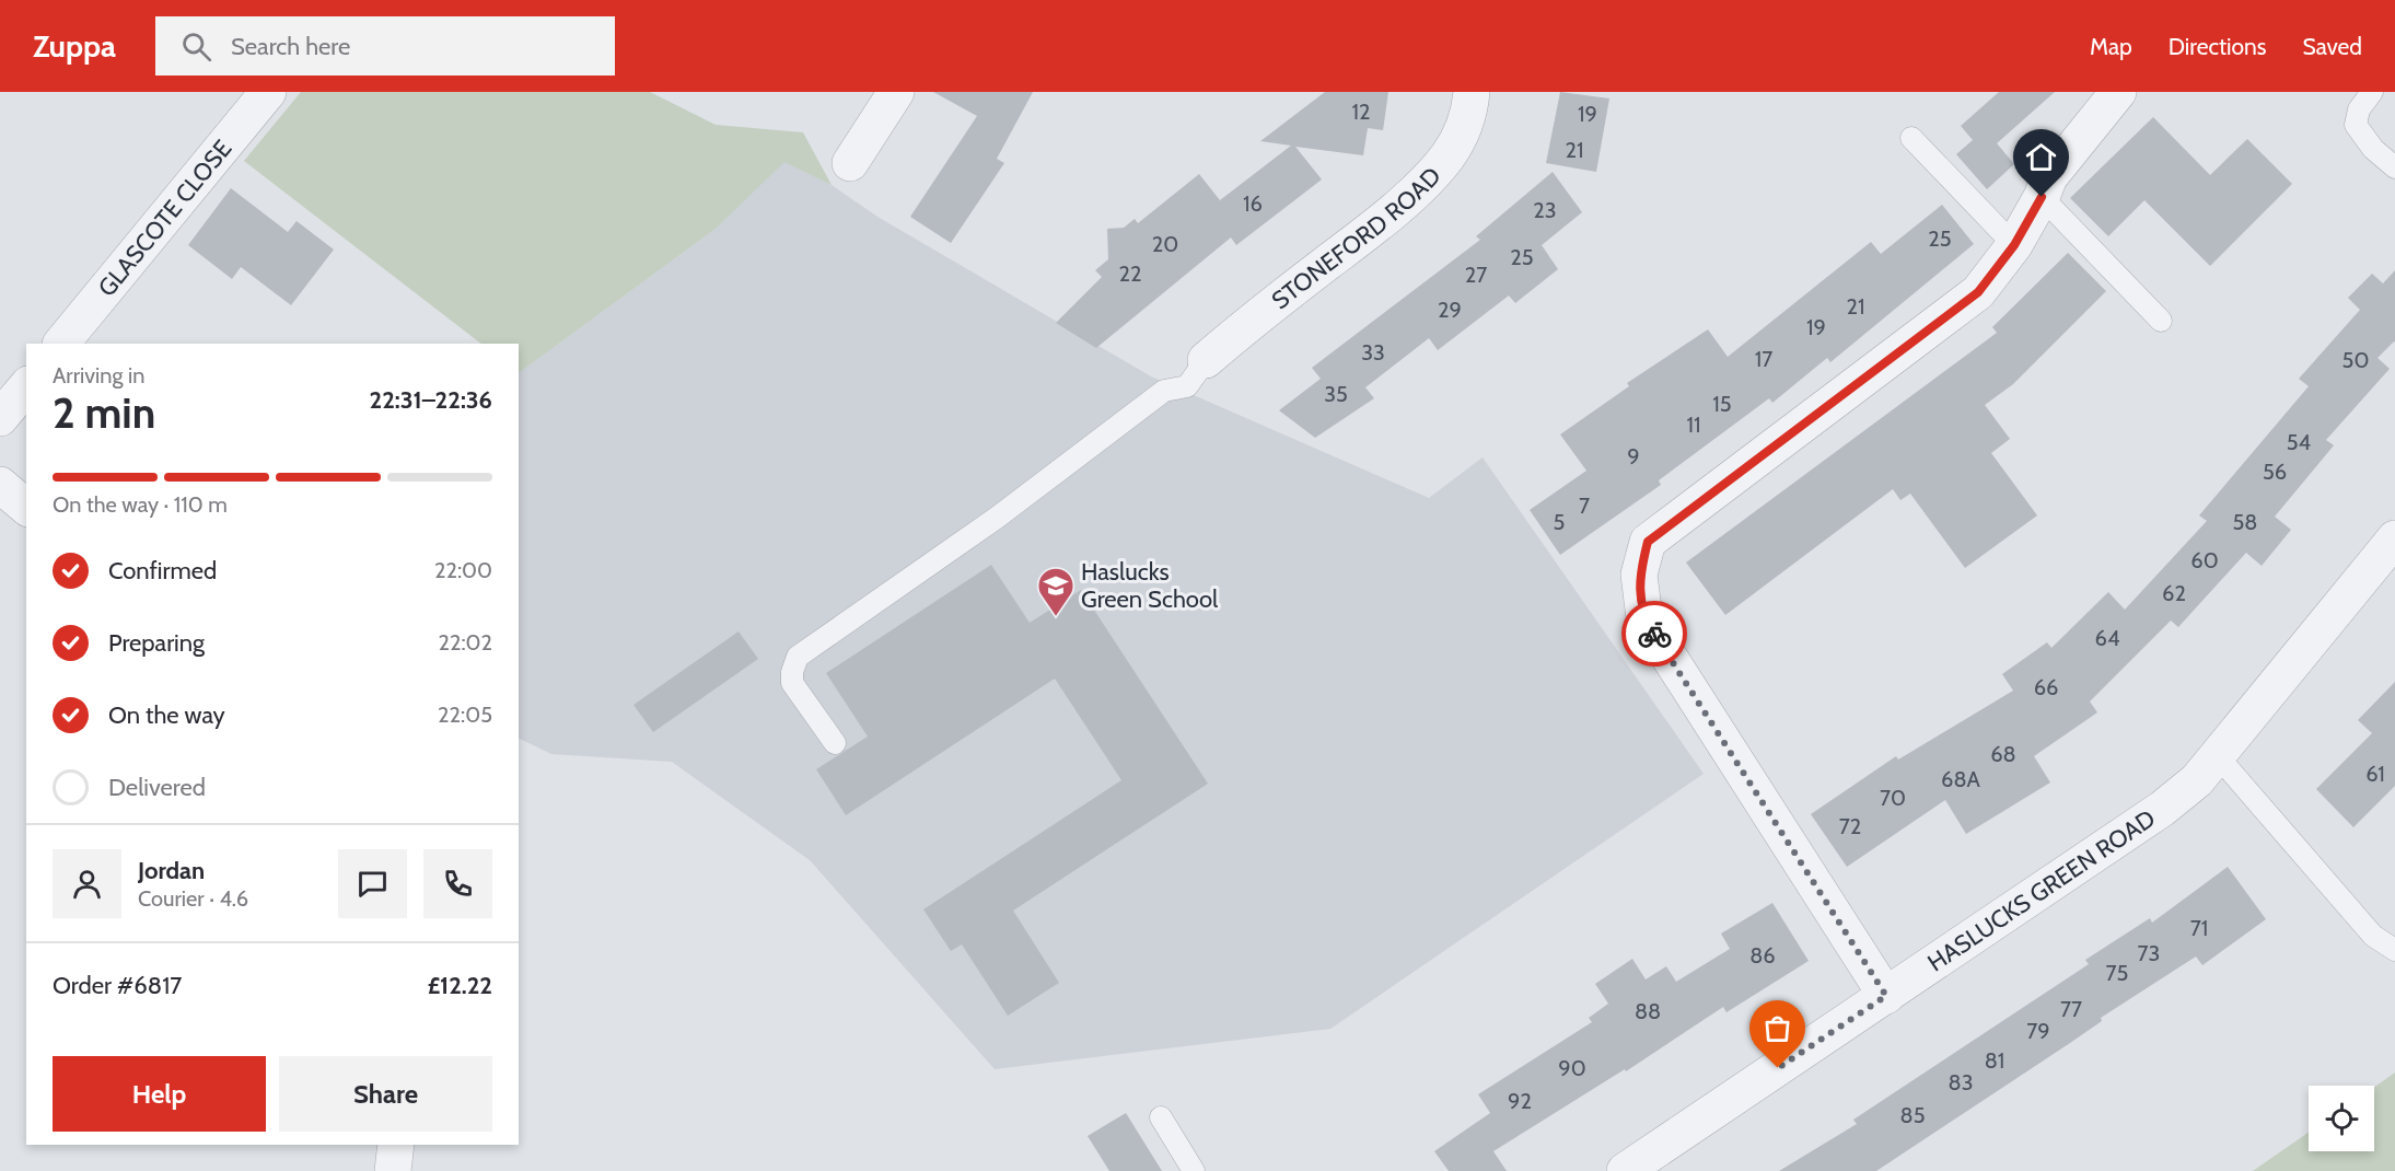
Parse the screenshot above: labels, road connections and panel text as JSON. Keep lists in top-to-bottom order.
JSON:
{
  "streets": {
    "street": ["GLASCOTE CLOSE", "STONEFORD ROAD", "HASLUCKS GREEN ROAD"]
  },
  "places": {
    "school or university": ["Haslucks Green School"]
  },
  "house_numbers": [
    "12",
    "19",
    "21",
    "16",
    "23",
    "25",
    "20",
    "25",
    "22",
    "27",
    "21",
    "29",
    "19",
    "33",
    "17",
    "50",
    "35",
    "15",
    "11",
    "54",
    "9",
    "56",
    "7",
    "5",
    "58",
    "60",
    "62",
    "64",
    "66",
    "68",
    "61",
    "68A",
    "70",
    "72",
    "71",
    "73",
    "86",
    "75",
    "77",
    "88",
    "79",
    "81",
    "90",
    "83",
    "92",
    "85"
  ],
  "page": {
    "header": "Zuppa",
    "search": "Search here",
    "nav": ["Map", "Directions", "Saved"],
    "heading": ["2 min", "Arriving in", "22:31–22:36"],
    "panel": [
      "Jordan",
      "Courier · 4.6",
      "Order #6817",
      "£12.22"
    ],
    "bar": "On the way · 110 m",
    "list": [
      ["Confirmed", "22:00"],
      ["Preparing", "22:02"],
      ["On the way", "22:05"],
      "Delivered"
    ],
    "buttons": ["Help", "Share"]
  }
}
